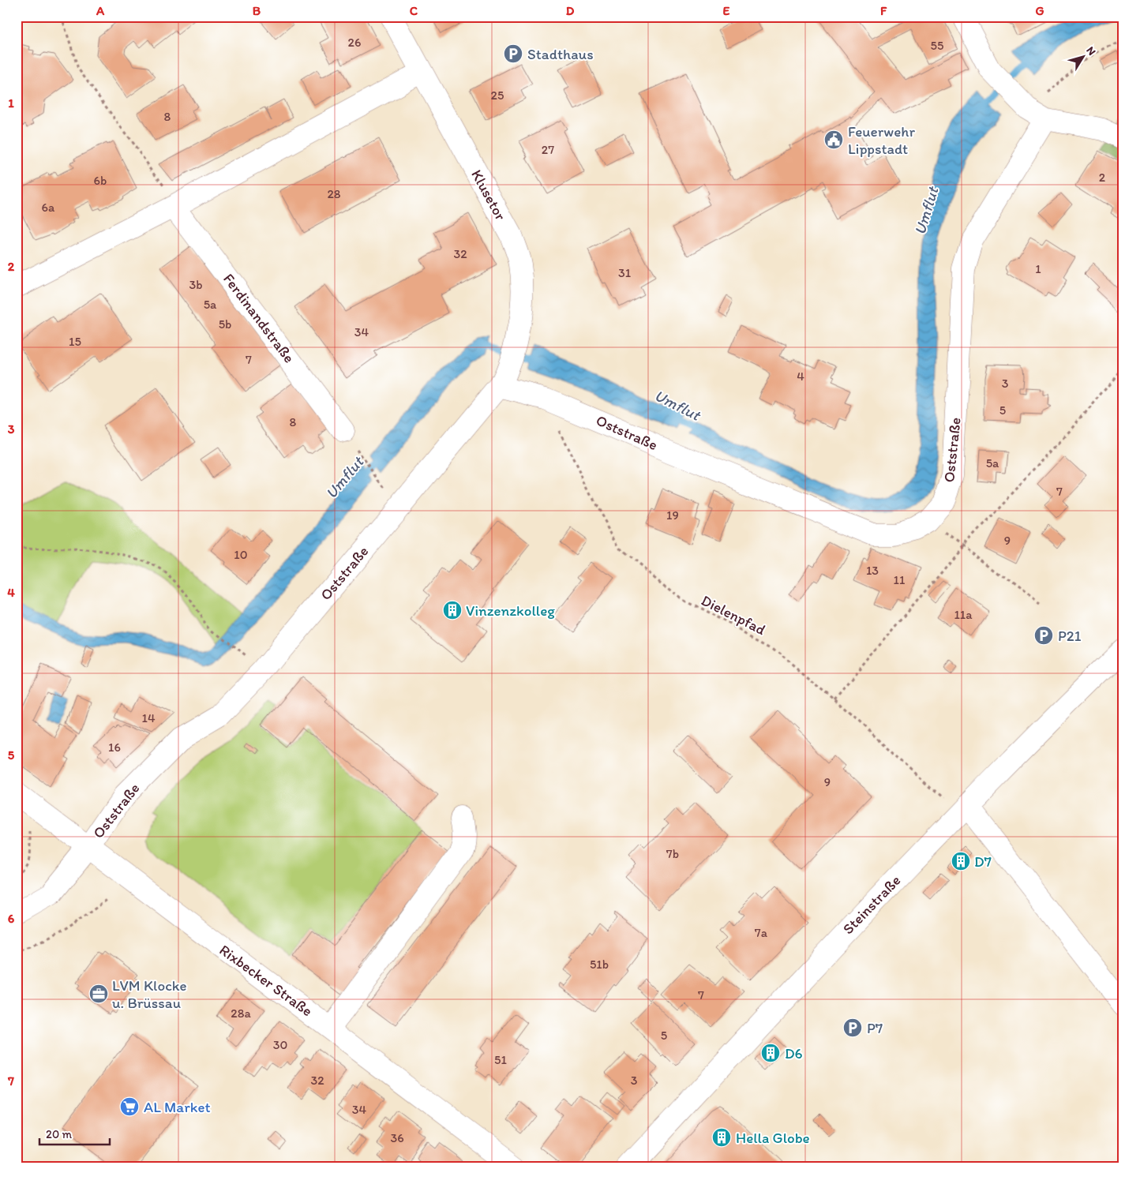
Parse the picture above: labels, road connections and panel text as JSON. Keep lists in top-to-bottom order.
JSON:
{
  "streets": {
    "street": [
      "Klusetor",
      "Ferdinandstraße",
      "Oststraße",
      "Steinstraße",
      "Rixbecker Straße"
    ],
    "path": ["Dielenpfad"]
  },
  "crossings": [
    ["Klusetor", "Oststraße"],
    ["Oststraße", "Dielenpfad"],
    ["Oststraße", "Rixbecker Straße"],
    ["Dielenpfad", "Steinstraße"]
  ],
  "water": ["Umflut"],
  "places": {
    "parking": ["Stadthaus", "P21", "P7"],
    "public building": ["Feuerwehr Lippstadt"],
    "building": [
      "Vinzenzkolleg",
      "D7",
      "D6",
      "Hella Globe"
    ],
    "office": ["LVM Klocke u. Brüssau"],
    "supermarket": ["AL Market"]
  },
  "house_numbers": [
    "26",
    "55",
    "25",
    "8",
    "27",
    "2",
    "6b",
    "28",
    "6a",
    "32",
    "1",
    "31",
    "3b",
    "5a",
    "5b",
    "34",
    "15",
    "7",
    "4",
    "3",
    "5",
    "8",
    "5a",
    "7",
    "19",
    "9",
    "10",
    "13",
    "11",
    "11a",
    "14",
    "16",
    "9",
    "7b",
    "7a",
    "51b",
    "7",
    "28a",
    "5",
    "30",
    "51",
    "32",
    "3",
    "34",
    "36"
  ],
  "scale_bar": "20 m",
  "north": "top right",
  "grid": {
    "columns": [
      "A",
      "B",
      "C",
      "D",
      "E",
      "F",
      "G"
    ],
    "rows": [
      "1",
      "2",
      "3",
      "4",
      "5",
      "6",
      "7"
    ]
  }
}
